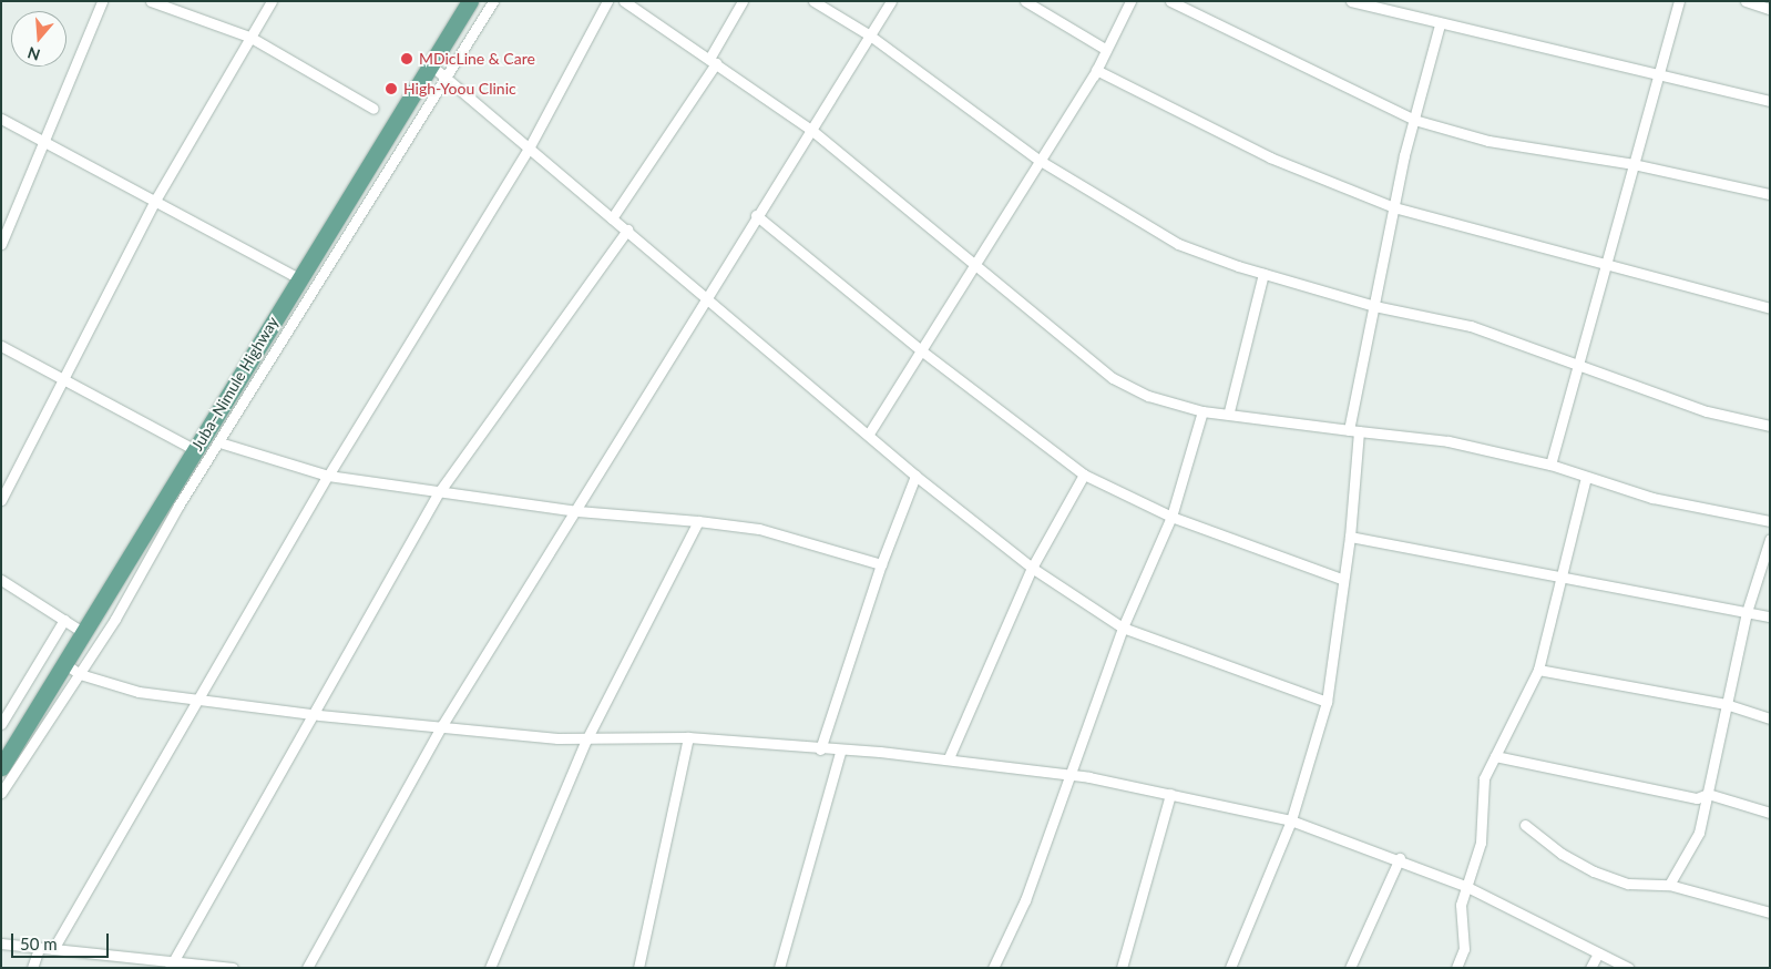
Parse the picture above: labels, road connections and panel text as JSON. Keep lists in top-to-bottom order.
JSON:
{
  "streets": {
    "main road": ["Juba–Nimule Highway"]
  },
  "places": ["MDicLine & Care", "High-Yoou Clinic"],
  "scale_bar": "50 m",
  "north": "bottom"
}
